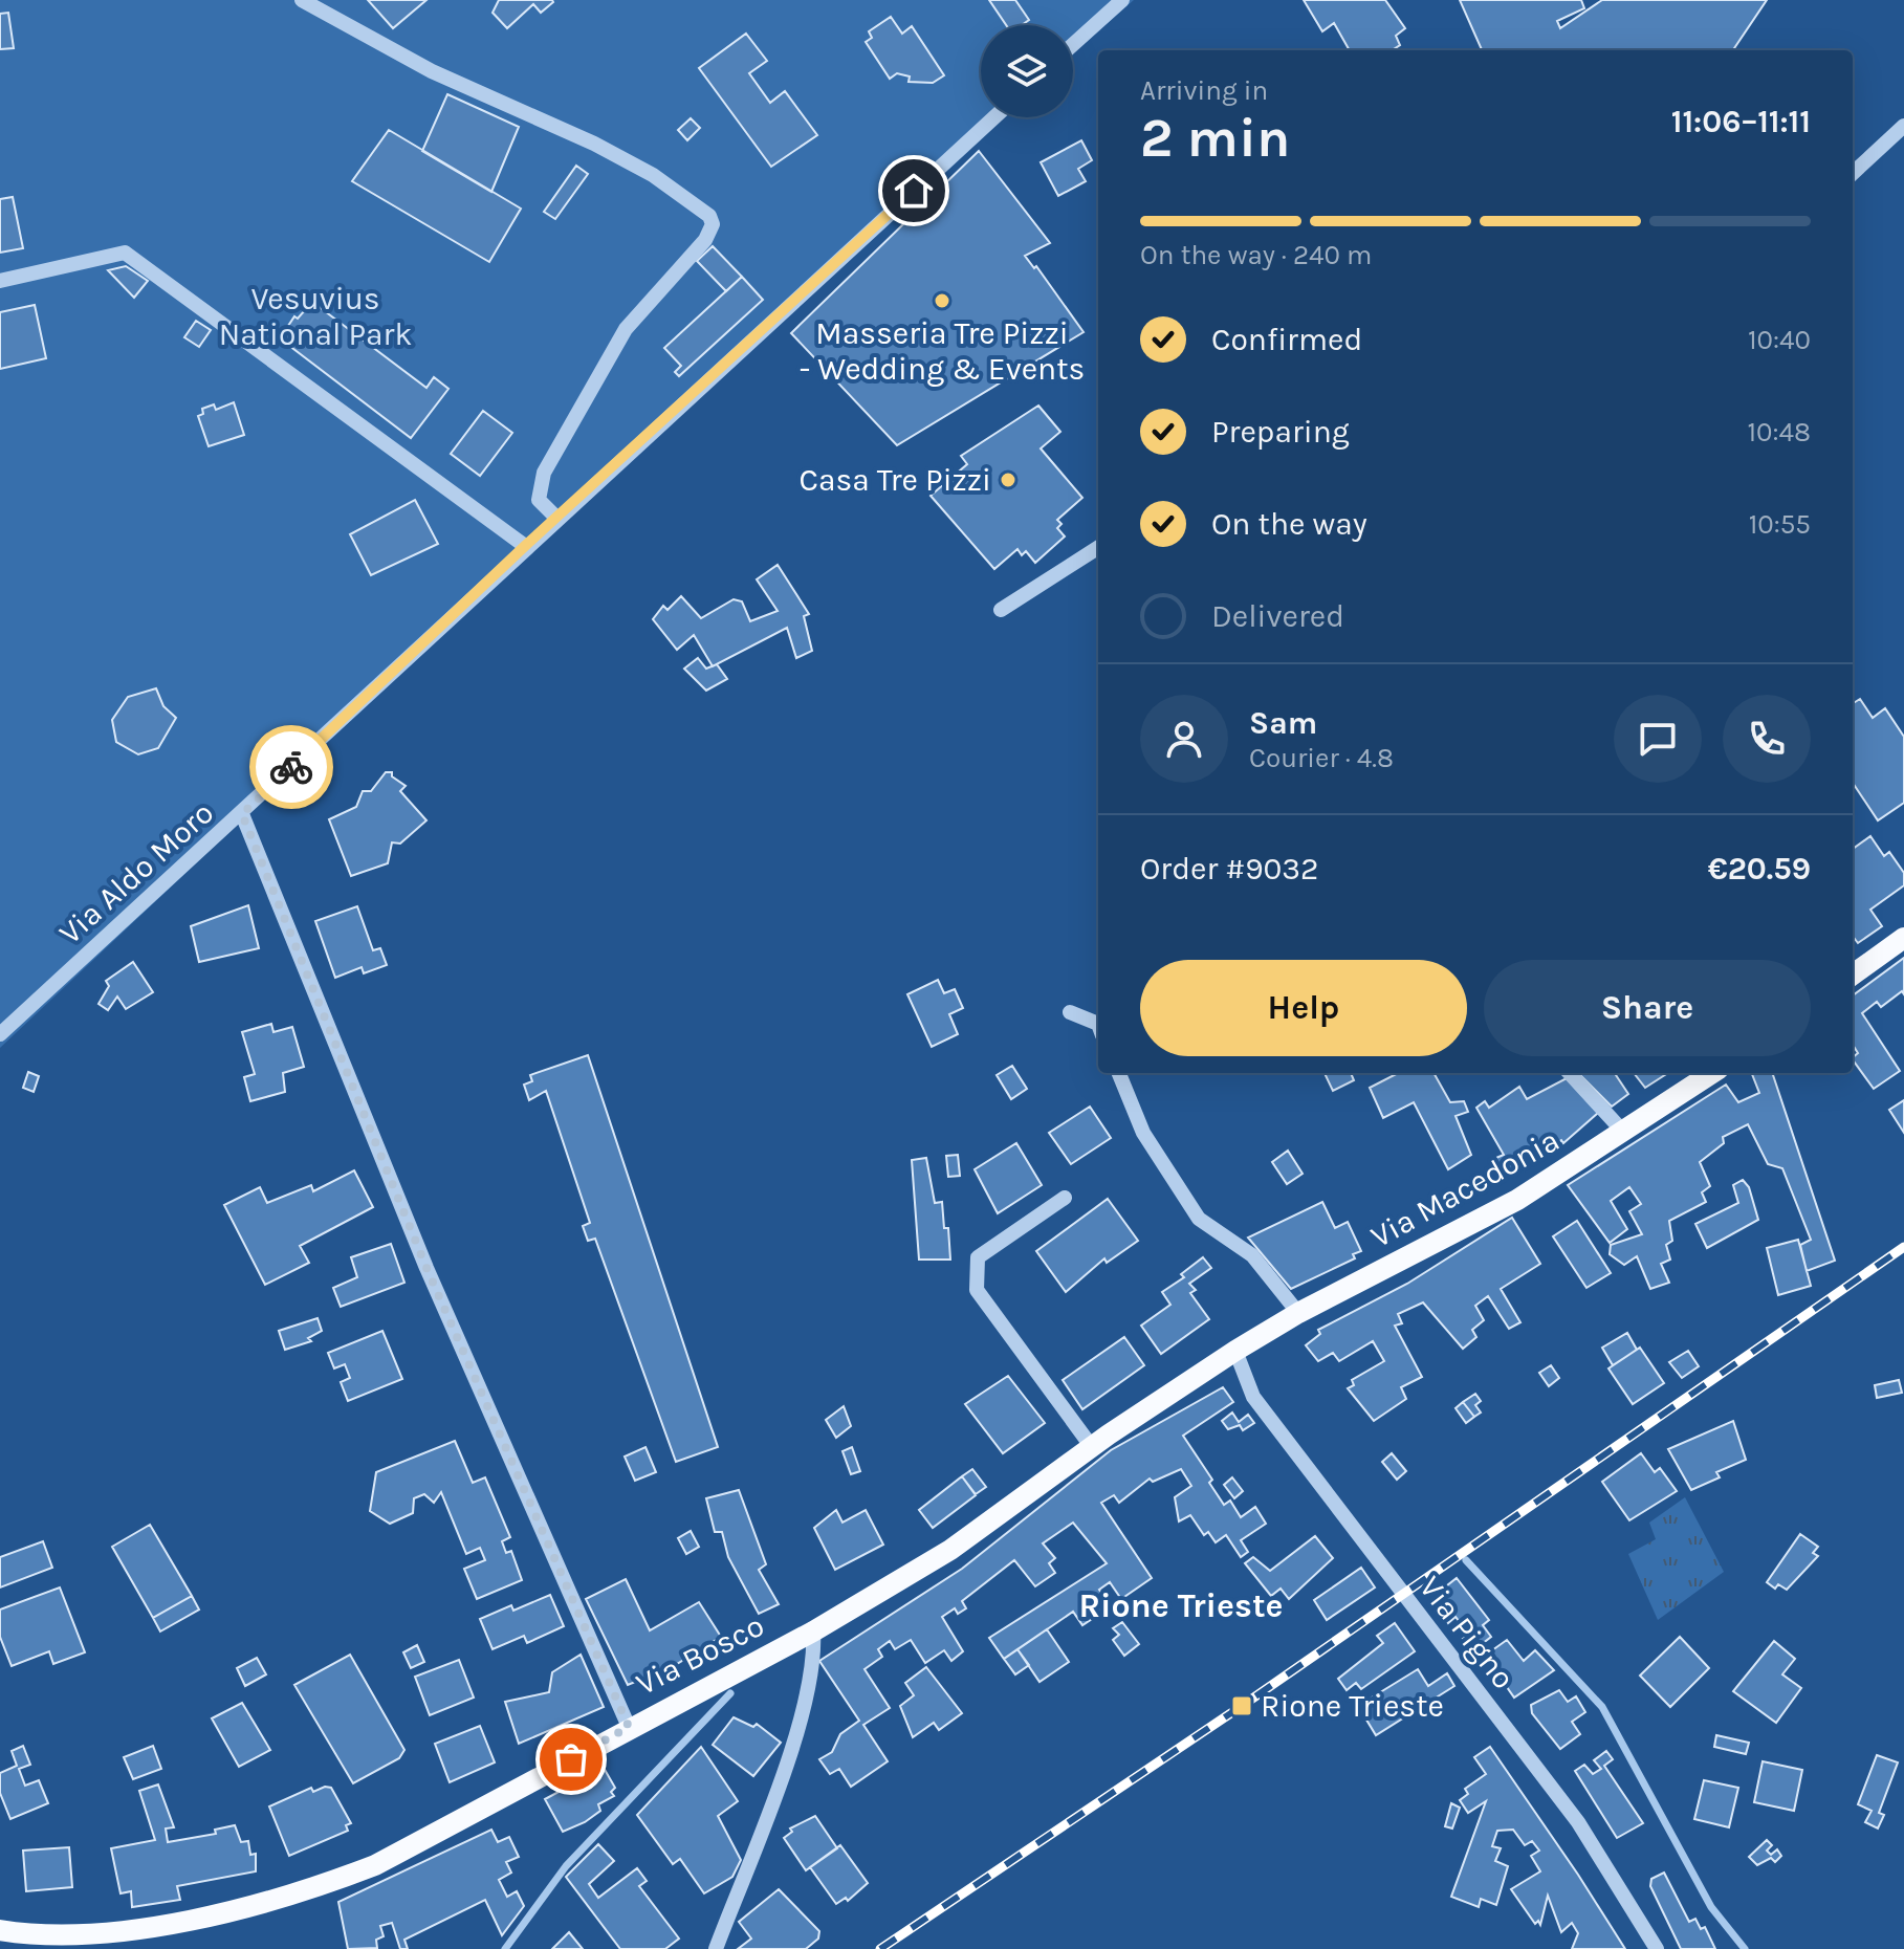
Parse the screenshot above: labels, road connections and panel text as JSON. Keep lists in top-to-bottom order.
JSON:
{
  "streets": {
    "main road": ["Via Macedonia", "Via Bosco"],
    "street": ["Via Aldo Moro", "Via Pigno"]
  },
  "crossings": [
    ["Via Macedonia", "Via Pigno"],
    ["Via Macedonia", "Via Bosco"],
    ["Via Pigno", "Via Bosco"]
  ],
  "districts": ["Rione Trieste"],
  "parks": ["Vesuvius National Park"],
  "places": {
    "other": ["Masseria Tre Pizzi - Wedding & Events", "Casa Tre Pizzi"],
    "transit": ["Rione Trieste"]
  },
  "page": {
    "heading": ["2 min", "Arriving in", "11:06–11:11"],
    "panel": [
      "Sam",
      "Courier · 4.8",
      "Order #9032",
      "€20.59"
    ],
    "bar": "On the way · 240 m",
    "list": [
      ["Confirmed", "10:40"],
      ["Preparing", "10:48"],
      ["On the way", "10:55"],
      "Delivered"
    ],
    "buttons": ["Help", "Share"]
  }
}
